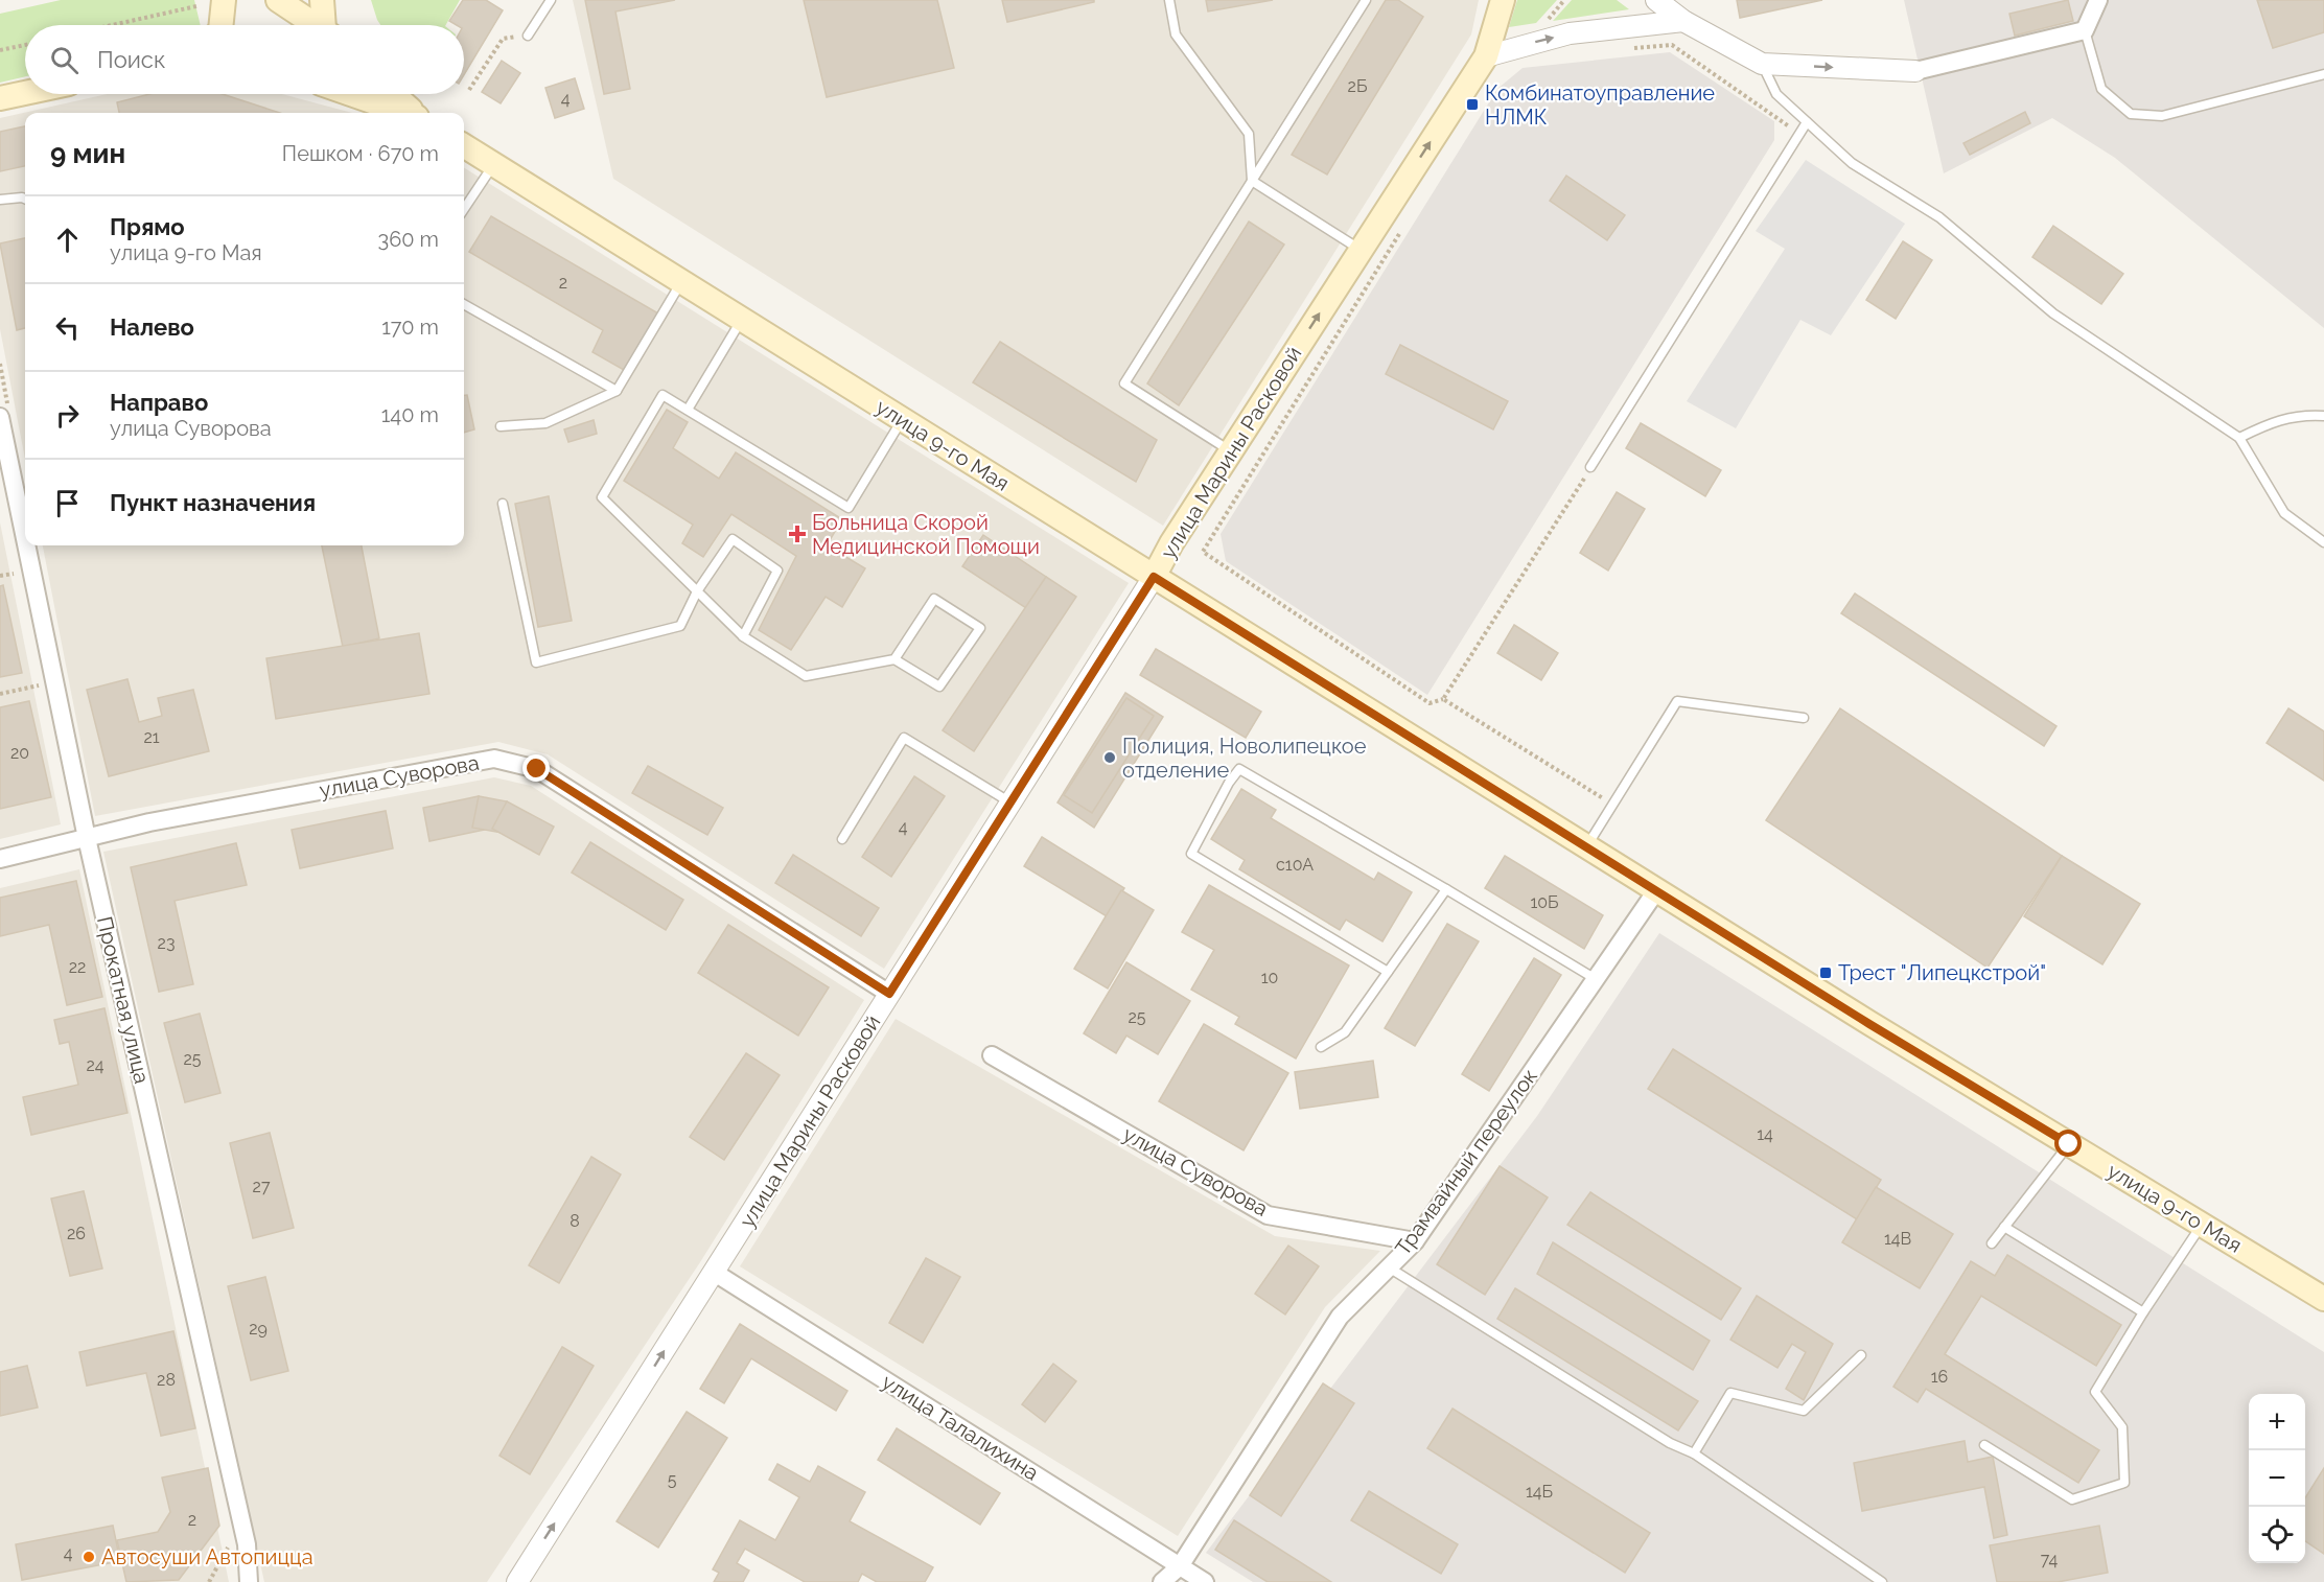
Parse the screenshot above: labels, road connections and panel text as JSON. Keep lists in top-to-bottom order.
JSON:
{
  "streets": {
    "main road": ["улица 9-го Мая", "улица Марины Расковой"],
    "street": [
      "улица Суворова",
      "Прокатная улица",
      "Трамвайный переулок",
      "улица Талалихина"
    ]
  },
  "crossings": [
    ["улица 9-го Мая", "улица Марины Расковой"],
    ["улица 9-го Мая", "Трамвайный переулок"],
    ["улица Марины Расковой", "улица Суворова"],
    ["улица Марины Расковой", "улица Талалихина"],
    ["улица Суворова", "Прокатная улица"],
    ["улица Суворова", "Трамвайный переулок"],
    ["Трамвайный переулок", "улица Талалихина"]
  ],
  "one_way": ["улица Марины Расковой"],
  "places": {
    "transit": ["Комбинатоуправление НЛМК", "Трест \"Липецкстрой\""],
    "health": ["Больница Скорой Медицинской Помощи"],
    "other": ["Полиция, Новолипецкое отделение", "Автосуши Автопицца"]
  },
  "house_numbers": [
    "2Б",
    "4",
    "2",
    "21",
    "20",
    "4",
    "с10А",
    "10Б",
    "23",
    "22",
    "10",
    "25",
    "25",
    "24",
    "14",
    "27",
    "8",
    "26",
    "14В",
    "29",
    "16",
    "28",
    "5",
    "14Б",
    "2",
    "4",
    "74"
  ],
  "page": {
    "search": "Поиск",
    "heading": ["9 мин", "Пешком · 670 m"],
    "list": [
      ["Прямо", "улица 9-го Мая", "360 m"],
      ["Налево", "170 m"],
      ["Направо", "улица Суворова", "140 m"],
      "Пункт назначения"
    ],
    "map_buttons": ["+", "−"]
  }
}
